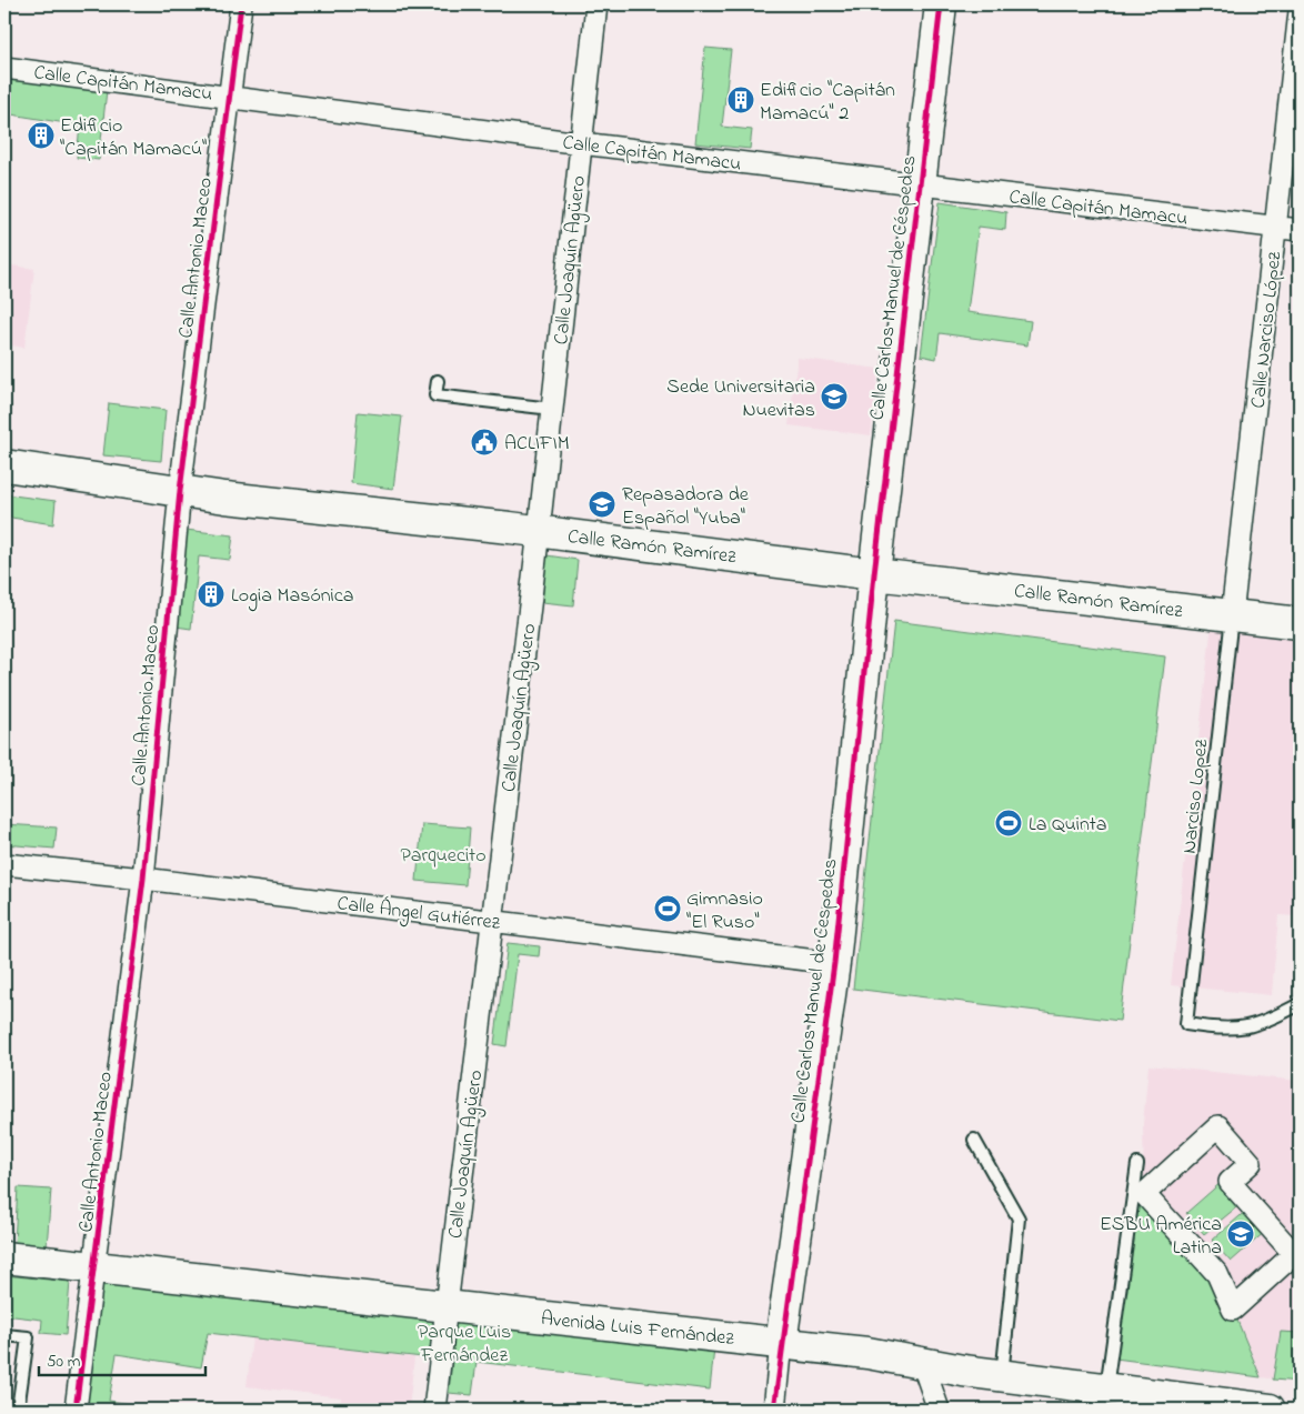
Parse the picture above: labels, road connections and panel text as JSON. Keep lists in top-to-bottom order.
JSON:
{
  "streets": {
    "street": [
      "Calle Capitán Mamacu",
      "Calle Antonio Maceo",
      "Calle Joaquín Agüero",
      "Calle Carlos Manuel de Céspedes",
      "Calle Narciso López",
      "Calle Ramón Ramírez",
      "Calle Ángel Gutiérrez",
      "Calle Carlos Manuel de Cespedes",
      "Avenida Luis Fernández"
    ],
    "lane": ["Narciso Lopez"]
  },
  "crossings": [
    ["Calle Capitán Mamacu", "Calle Antonio Maceo"],
    ["Calle Capitán Mamacu", "Calle Joaquín Agüero"],
    ["Calle Capitán Mamacu", "Calle Carlos Manuel de Céspedes"],
    ["Calle Capitán Mamacu", "Calle Narciso López"],
    ["Calle Antonio Maceo", "Calle Ramón Ramírez"],
    ["Calle Antonio Maceo", "Calle Ángel Gutiérrez"],
    ["Calle Antonio Maceo", "Avenida Luis Fernández"],
    ["Calle Joaquín Agüero", "Calle Ramón Ramírez"],
    ["Calle Joaquín Agüero", "Calle Ángel Gutiérrez"],
    ["Calle Joaquín Agüero", "Avenida Luis Fernández"],
    ["Calle Carlos Manuel de Céspedes", "Calle Ramón Ramírez"],
    ["Calle Carlos Manuel de Céspedes", "Calle Carlos Manuel de Cespedes"],
    ["Calle Narciso López", "Calle Ramón Ramírez"],
    ["Calle Narciso López", "Narciso Lopez"],
    ["Calle Ramón Ramírez", "Narciso Lopez"],
    ["Calle Ramón Ramírez", "Calle Carlos Manuel de Cespedes"],
    ["Calle Ángel Gutiérrez", "Calle Carlos Manuel de Cespedes"],
    ["Calle Carlos Manuel de Cespedes", "Avenida Luis Fernández"]
  ],
  "parks": ["Parquecito", "Parque Luis Fernández"],
  "places": {
    "building": ["Edificio \"Capitán Mamacú\" 2", "Edificio \"Capitán Mamacú\"", "Logia Masónica"],
    "school or university": ["Sede Universitaria Nuevitas", "Repasadora de Español \"Yuba\"", "ESBU América Latina"],
    "public building": ["ACLIFIM"],
    "sports": ["La Quinta", "Gimnasio \"El Ruso\""]
  },
  "scale_bar": "50 m"
}
